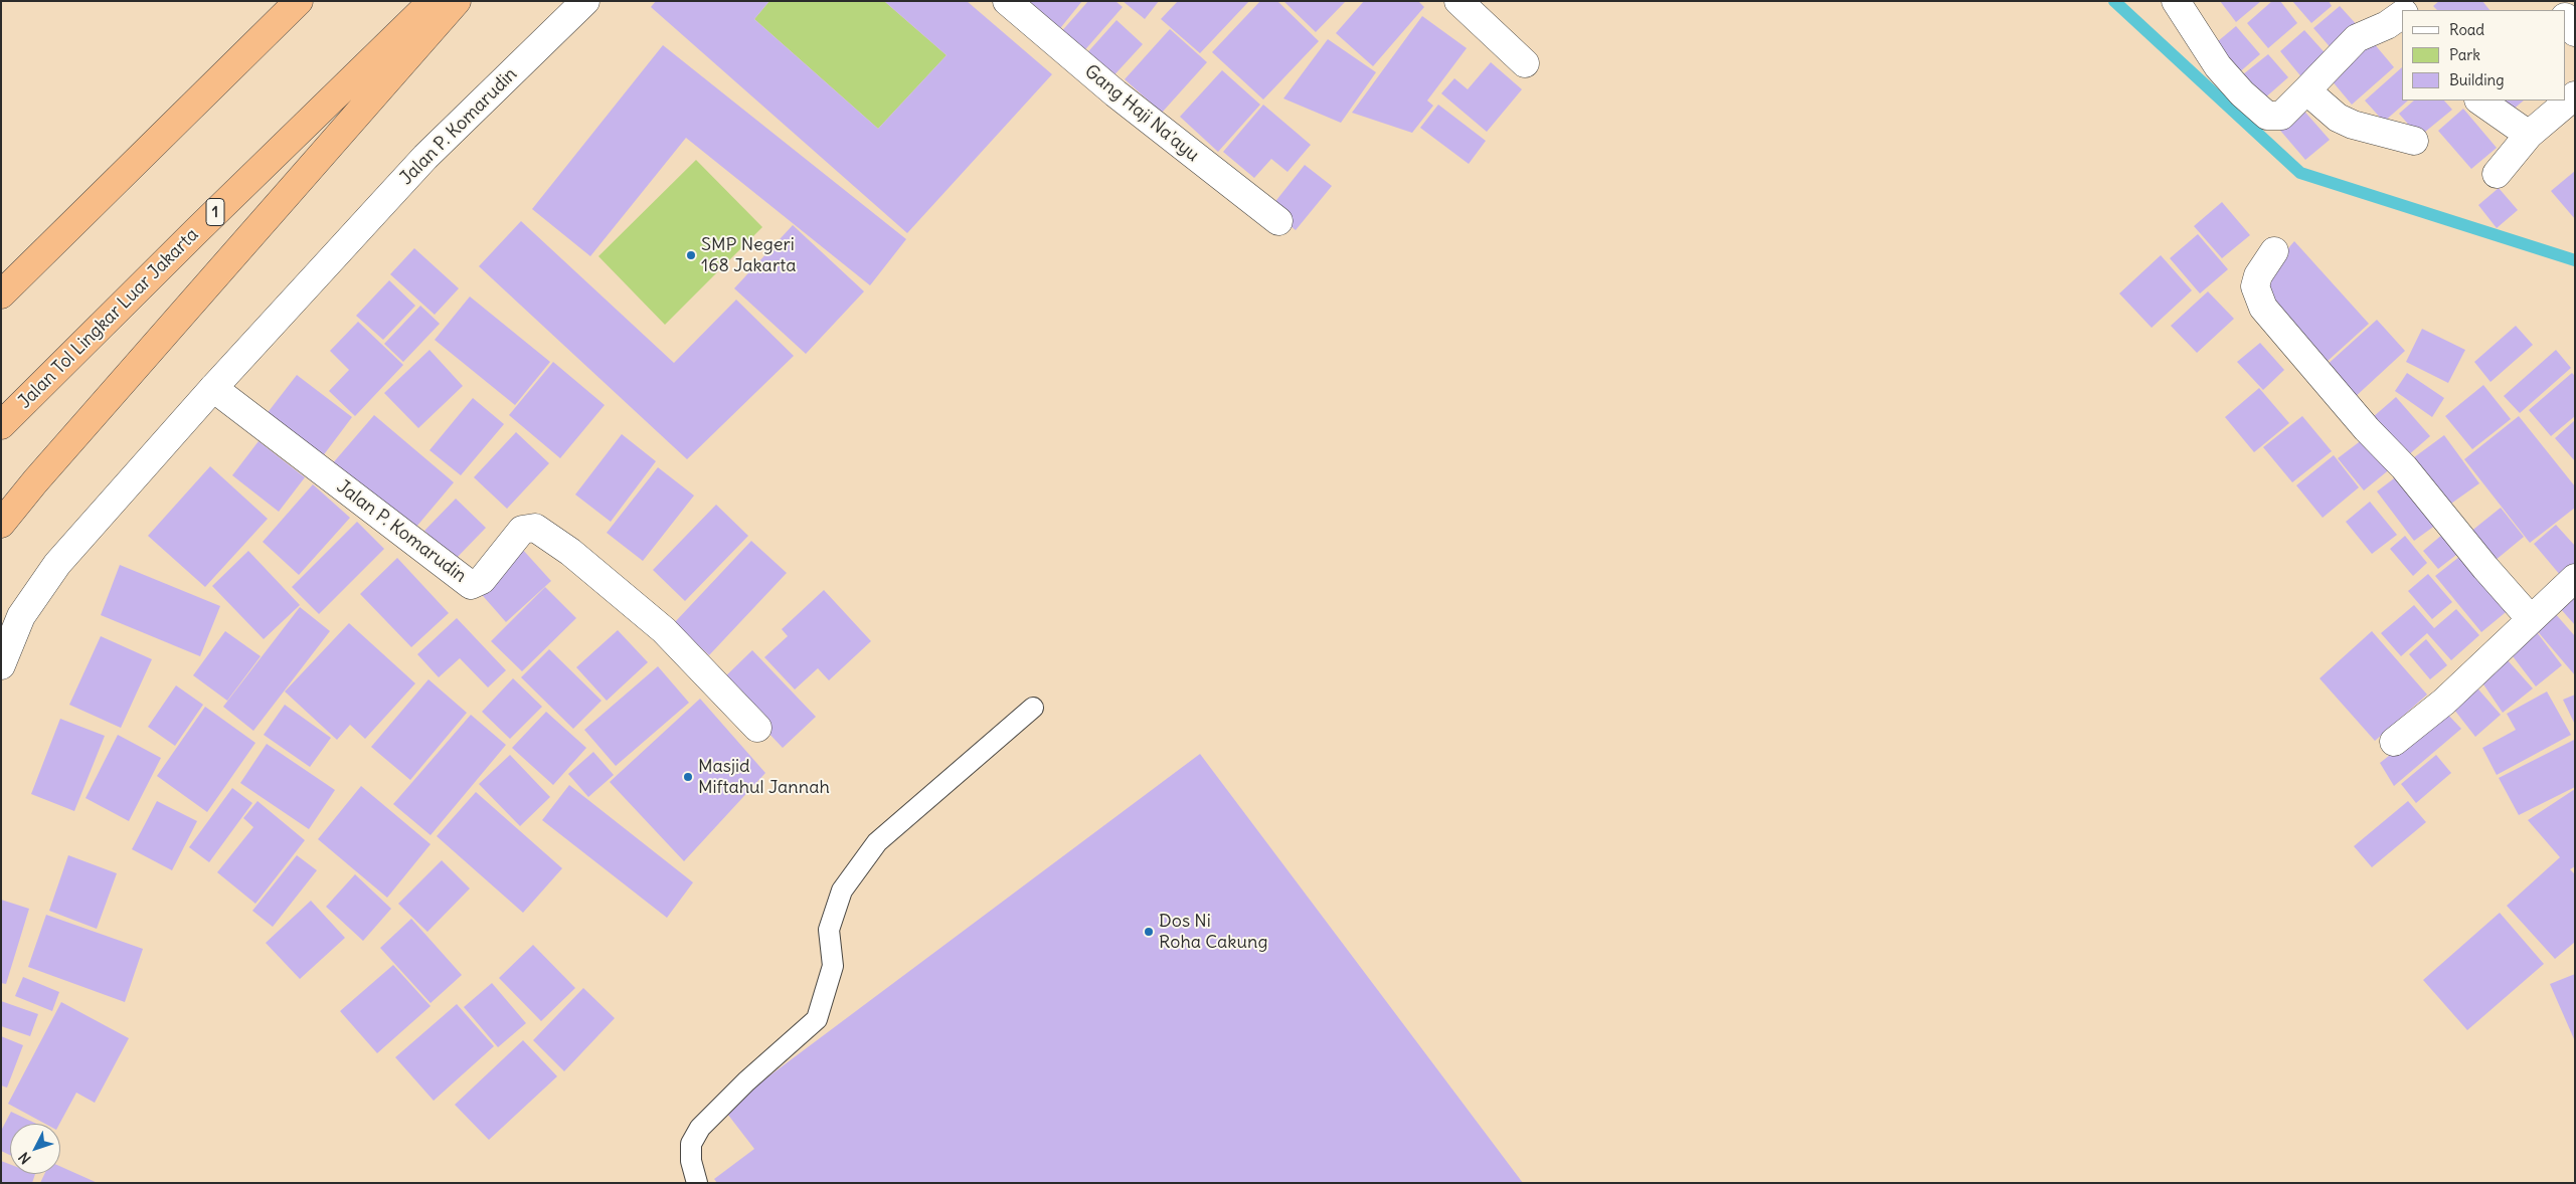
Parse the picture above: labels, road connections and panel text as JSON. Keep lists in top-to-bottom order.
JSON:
{
  "streets": {
    "highway": ["1", "Jalan Tol Lingkar Luar Jakarta"],
    "street": ["Gang Haji Na'ayu", "Jalan P. Komarudin"]
  },
  "places": ["SMP Negeri 168 Jakarta", "Masjid Miftahul Jannah", "Dos Ni Roha Cakung"],
  "legend": ["Road", "Park", "Building"],
  "north": "bottom left"
}
